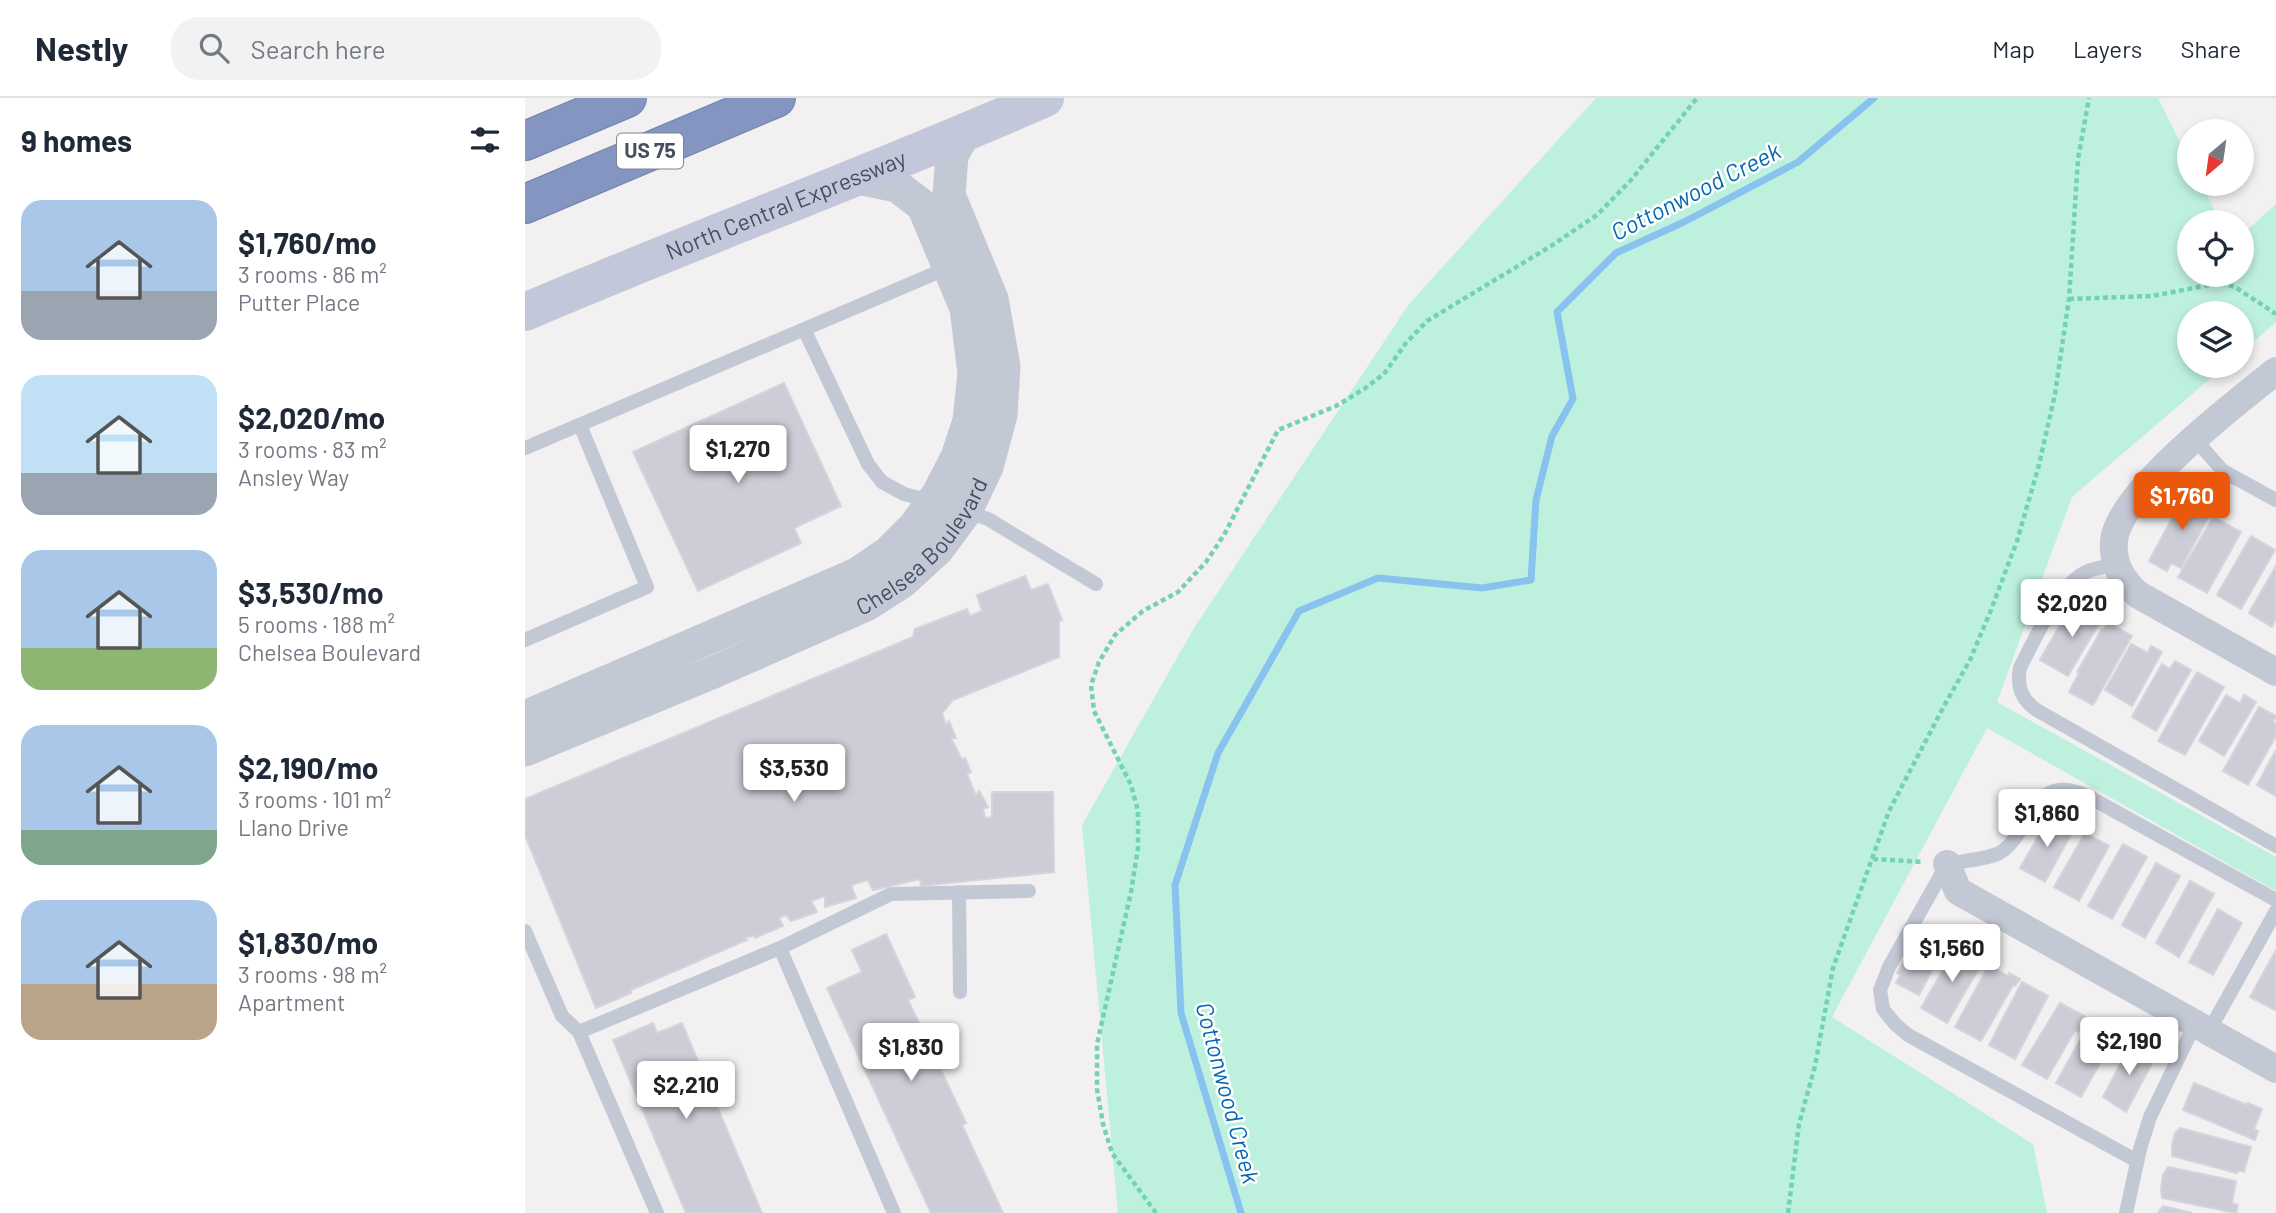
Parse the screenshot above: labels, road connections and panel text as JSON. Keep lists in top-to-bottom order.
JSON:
{
  "streets": {
    "highway": ["US 75"],
    "main road": ["North Central Expressway"],
    "street": ["Chelsea Boulevard"]
  },
  "crossings": [
    ["North Central Expressway", "Chelsea Boulevard"]
  ],
  "water": ["Cottonwood Creek"],
  "north": "bottom left",
  "page": {
    "header": "Nestly",
    "search": "Search here",
    "nav": ["Map", "Layers", "Share"],
    "heading": "9 homes",
    "list": [
      {
        "name": "$1,760/mo",
        "note": "3 rooms · 86 m² · Putter Place"
      },
      {
        "name": "$2,020/mo",
        "note": "3 rooms · 83 m² · Ansley Way"
      },
      {
        "name": "$3,530/mo",
        "note": "5 rooms · 188 m² · Chelsea Boulevard"
      },
      {
        "name": "$2,190/mo",
        "note": "3 rooms · 101 m² · Llano Drive"
      },
      {
        "name": "$1,830/mo",
        "note": "3 rooms · 98 m² · Apartment"
      }
    ],
    "price": [
      "$1,270",
      "$1,760",
      "$2,020",
      "$3,530",
      "$1,860",
      "$1,560",
      "$2,190",
      "$1,830",
      "$2,210"
    ]
  }
}
